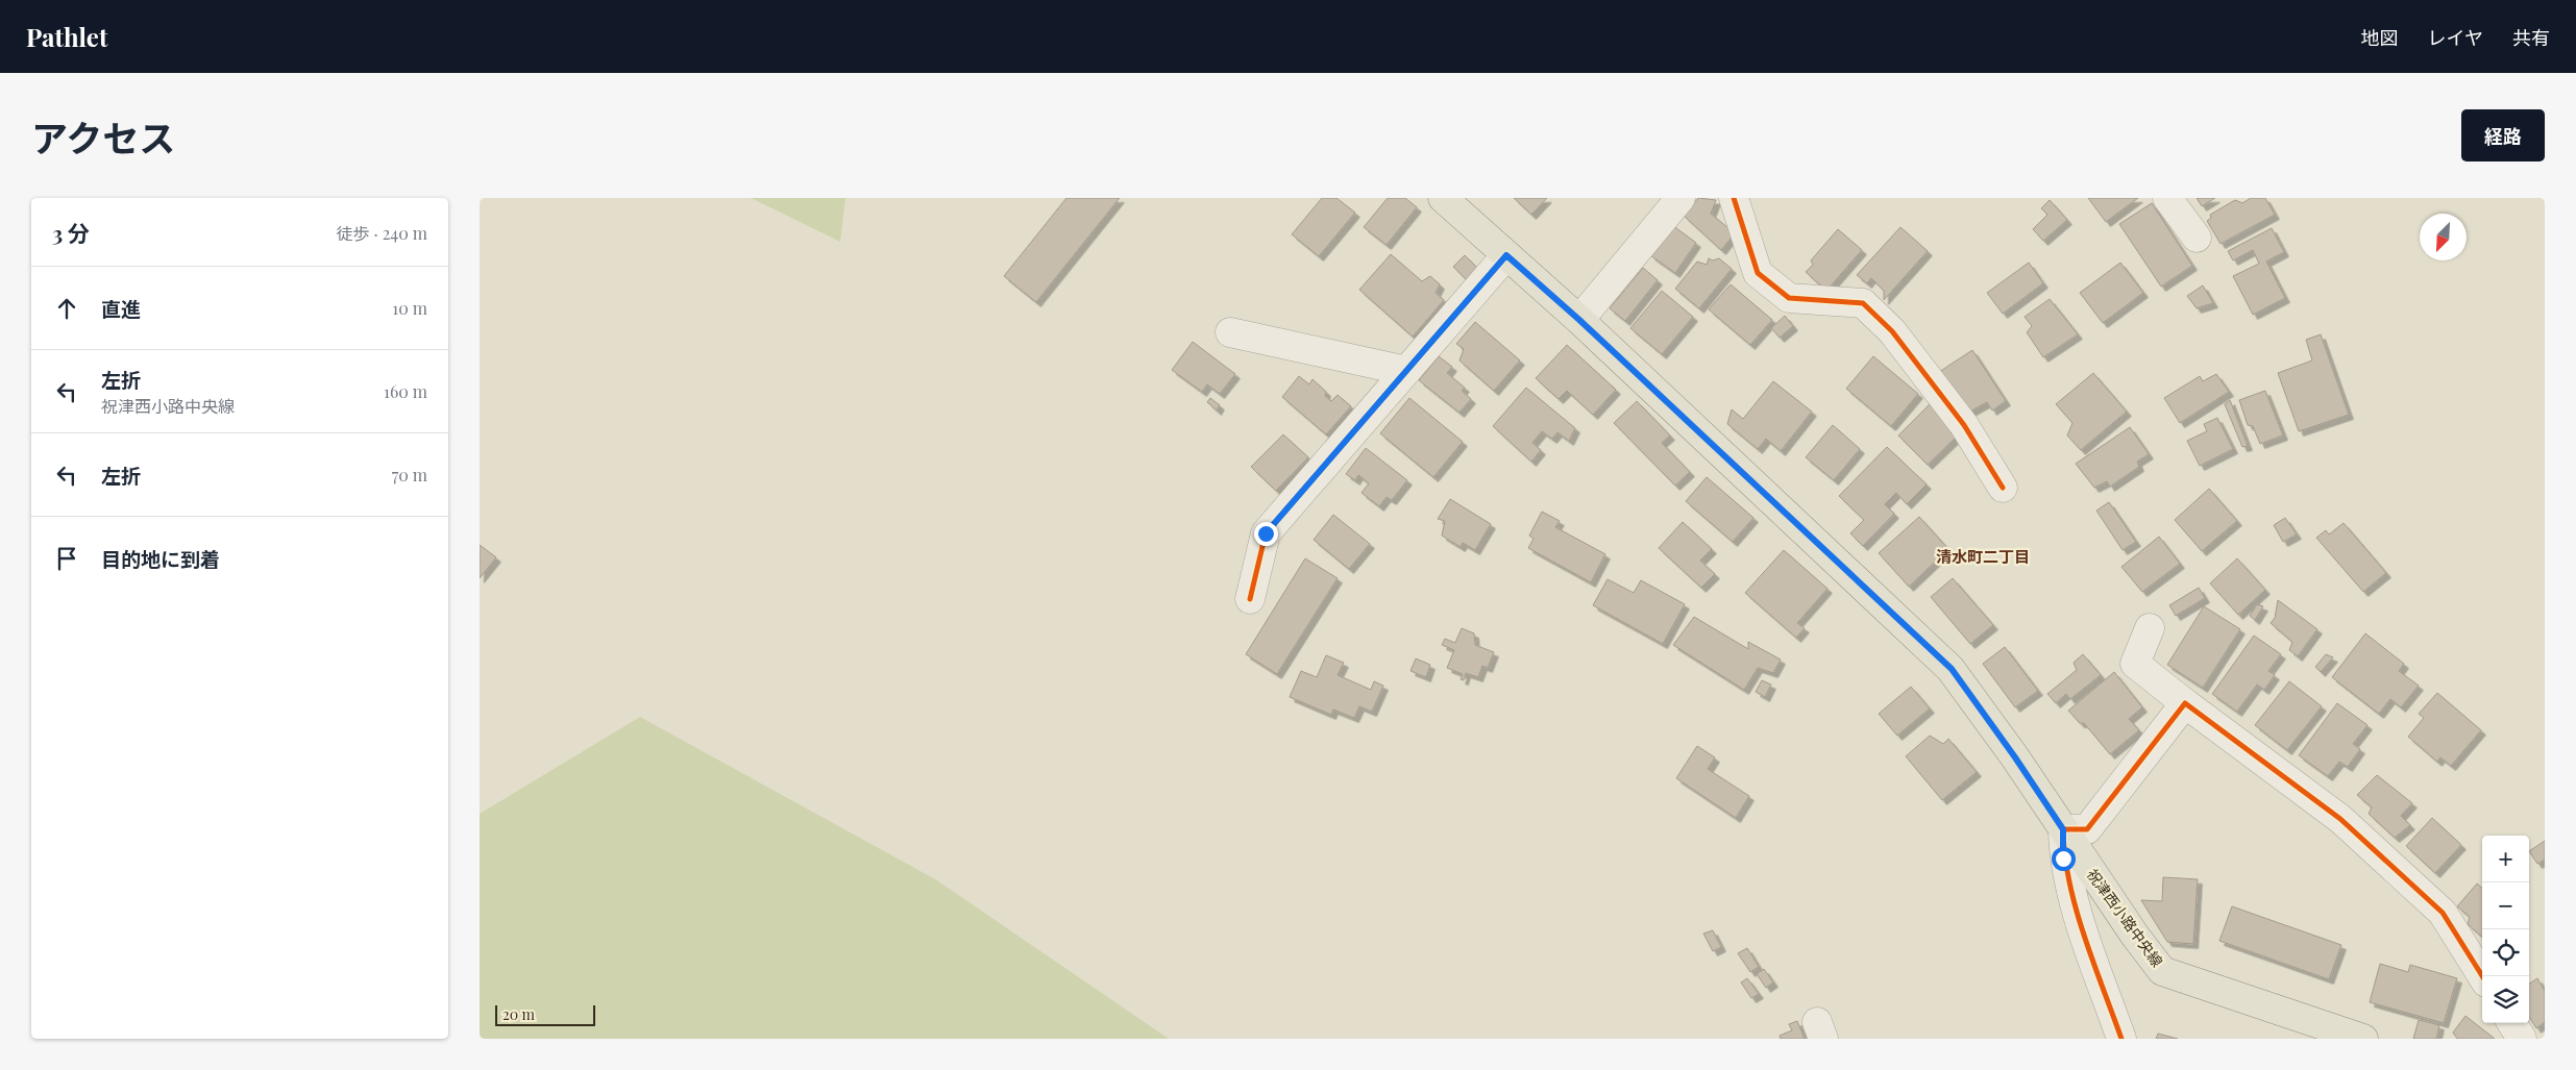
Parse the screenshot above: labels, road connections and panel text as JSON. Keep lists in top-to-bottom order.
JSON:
{
  "streets": {
    "main road": ["祝津西小路中央線"]
  },
  "districts": ["清水町二丁目"],
  "scale_bar": "20 m",
  "north": "bottom left",
  "page": {
    "header": "Pathlet",
    "nav": ["地図", "レイヤ", "共有"],
    "title": "アクセス",
    "buttons": "経路",
    "heading": ["3 分", "徒歩 · 240 m"],
    "list": [
      ["直進", "10 m"],
      ["左折", "祝津西小路中央線", "160 m"],
      ["左折", "70 m"],
      "目的地に到着"
    ],
    "map_buttons": ["+", "−"],
    "scale": "20 m"
  }
}
